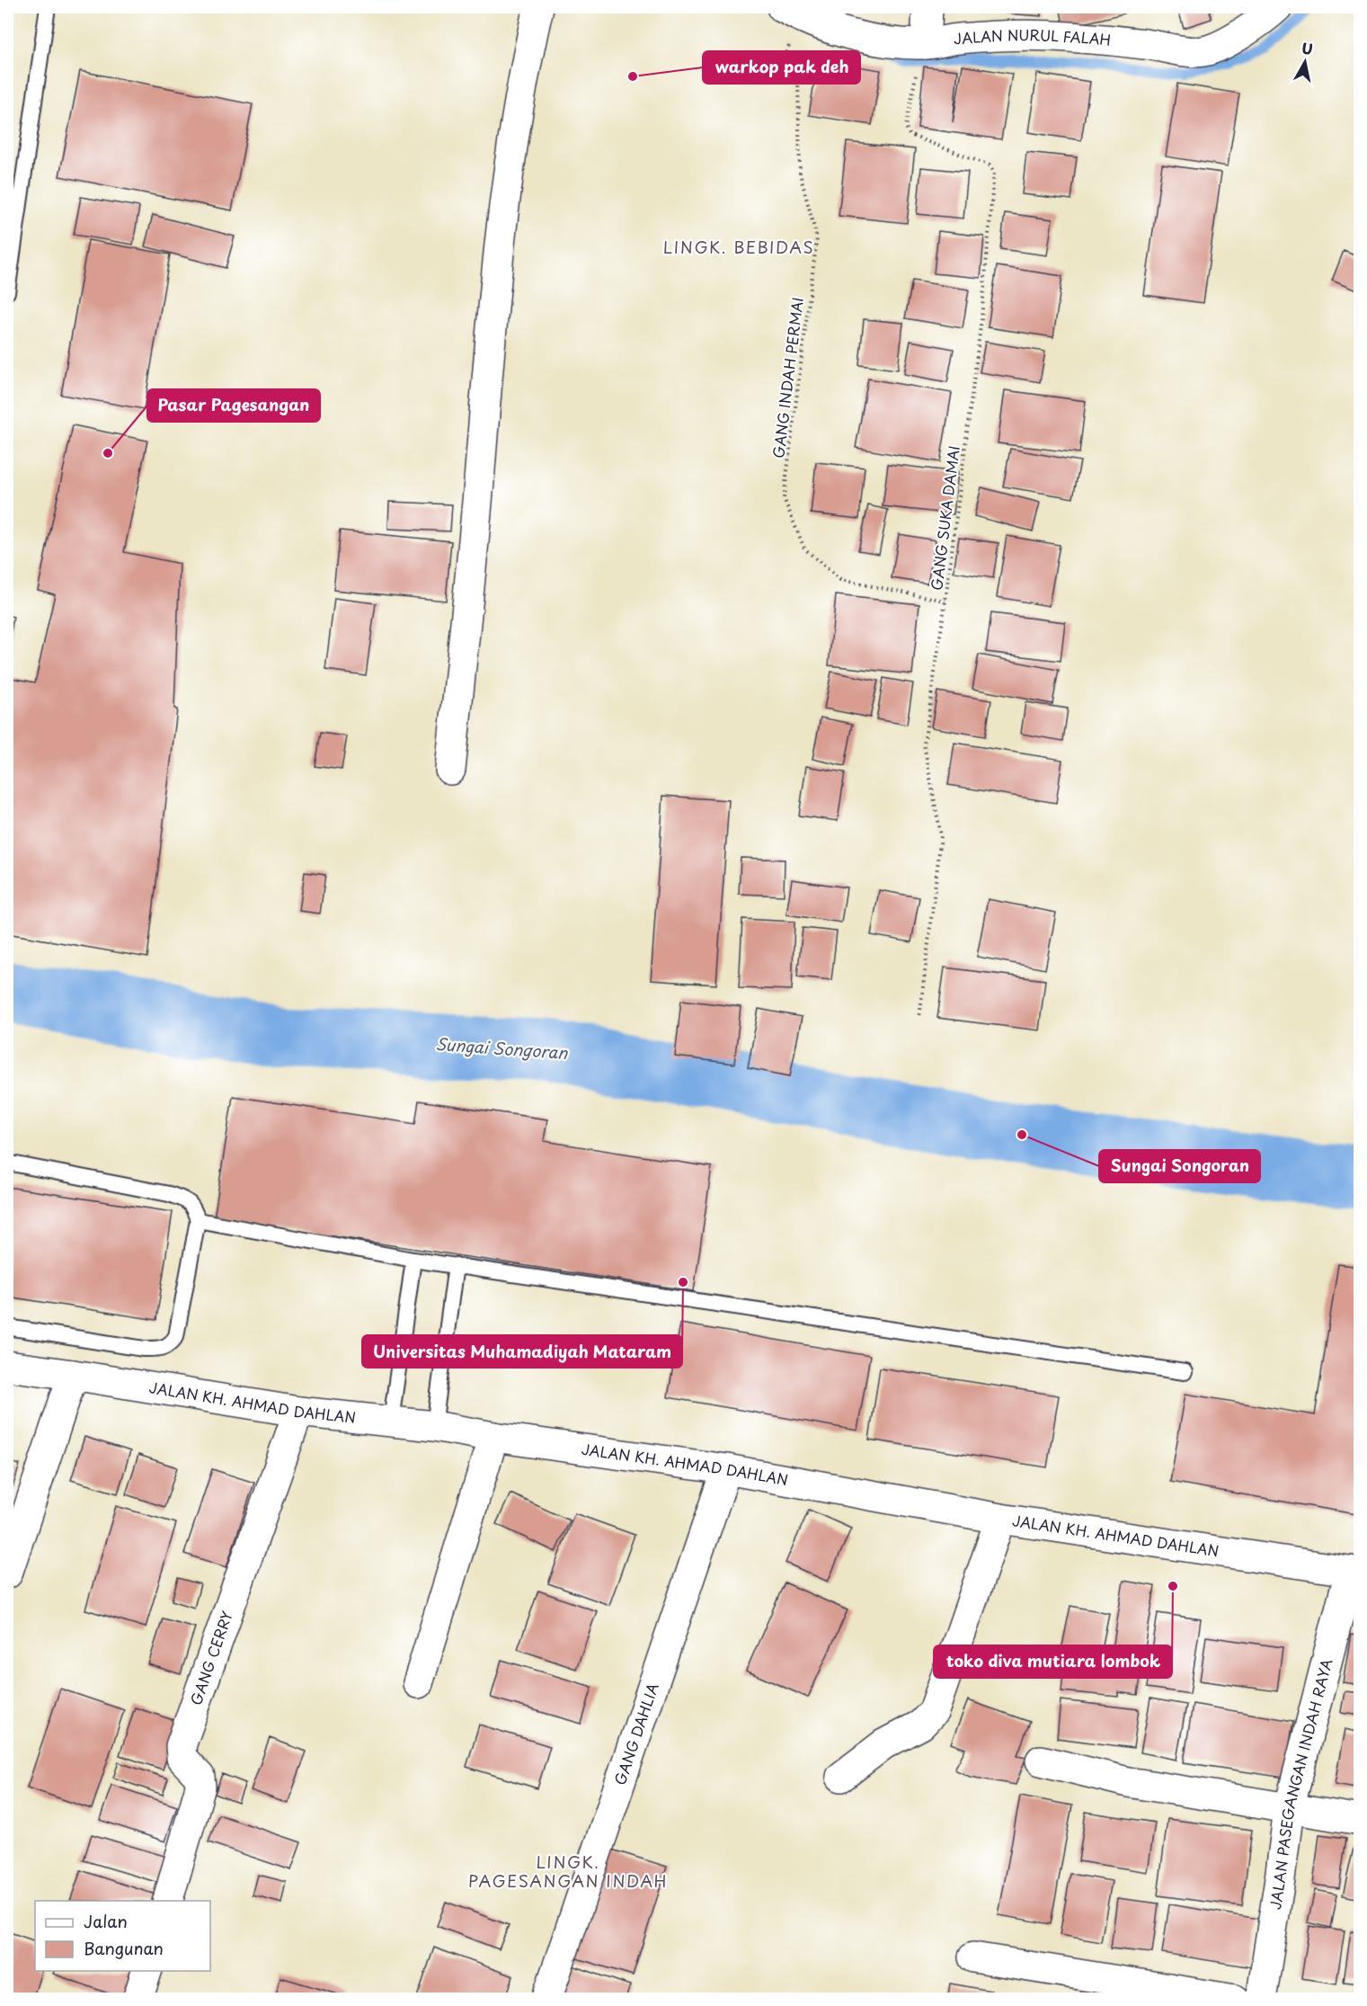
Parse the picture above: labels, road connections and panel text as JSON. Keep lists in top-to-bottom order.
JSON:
{
  "streets": {
    "street": [
      "JALAN NURUL FALAH",
      "JALAN KH. AHMAD DAHLAN",
      "GANG CERRY",
      "GANG DAHLIA",
      "JALAN PASEGANGAN INDAH RAYA"
    ],
    "path": ["GANG INDAH PERMAI", "GANG SUKA DAMAI"]
  },
  "crossings": [
    ["GANG INDAH PERMAI", "GANG SUKA DAMAI"],
    ["JALAN KH. AHMAD DAHLAN", "GANG CERRY"],
    ["JALAN KH. AHMAD DAHLAN", "GANG DAHLIA"],
    ["JALAN KH. AHMAD DAHLAN", "JALAN PASEGANGAN INDAH RAYA"]
  ],
  "districts": ["LINGK. BEBIDAS", "LINGK. PAGESANGAN INDAH"],
  "water": ["Sungai Songoran"],
  "places": [
    "warkop pak deh",
    "Pasar Pagesangan",
    "Sungai Songoran",
    "Universitas Muhamadiyah Mataram",
    "toko diva mutiara lombok"
  ],
  "legend": ["Jalan", "Bangunan"],
  "north": "top"
}
